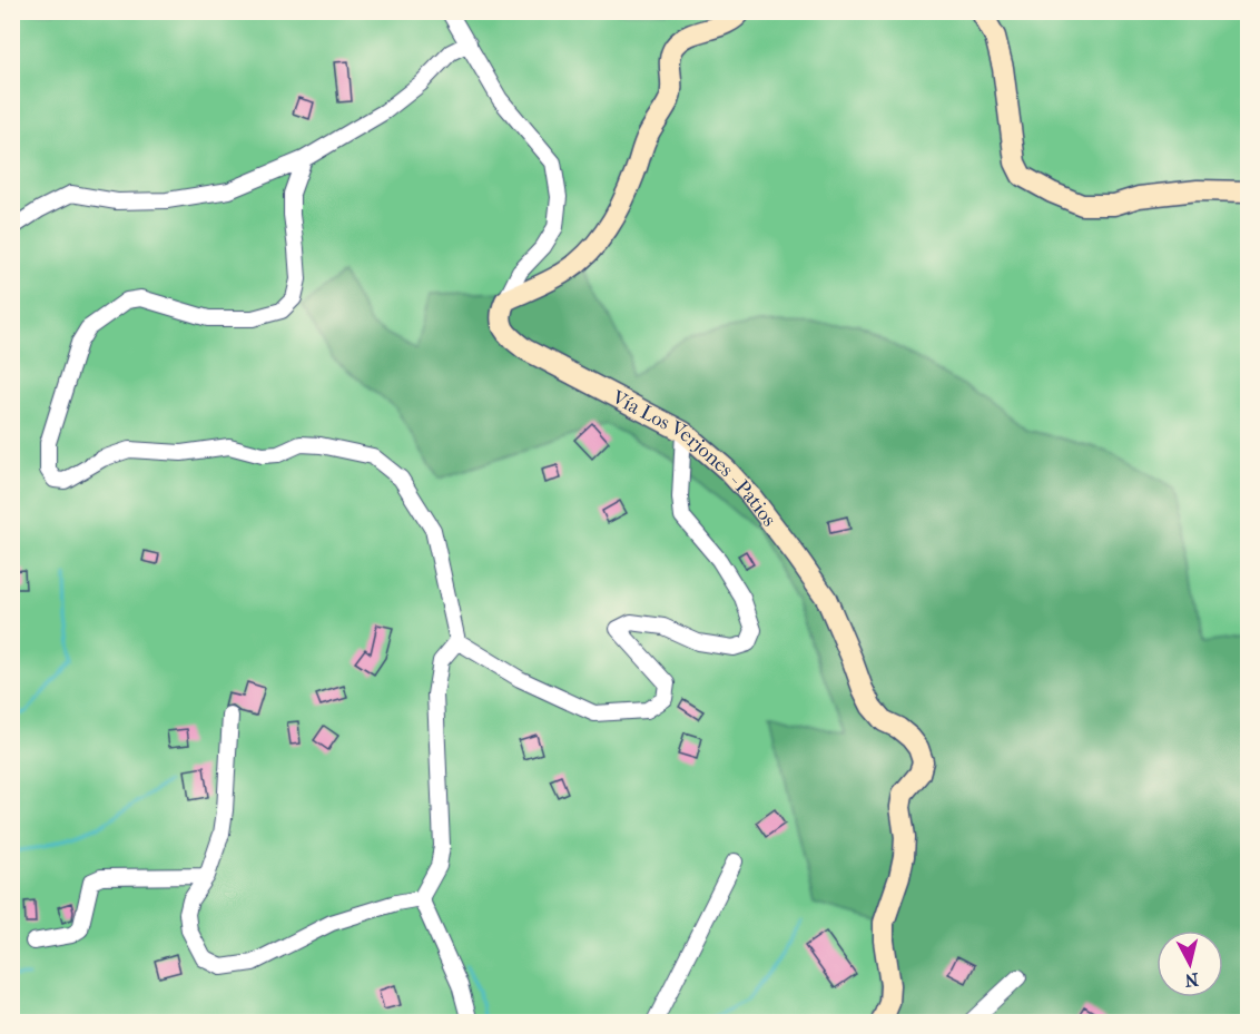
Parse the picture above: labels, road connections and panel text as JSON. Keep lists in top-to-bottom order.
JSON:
{
  "streets": {
    "street": ["Vía Los Verjones - Patios"]
  },
  "north": "bottom"
}
